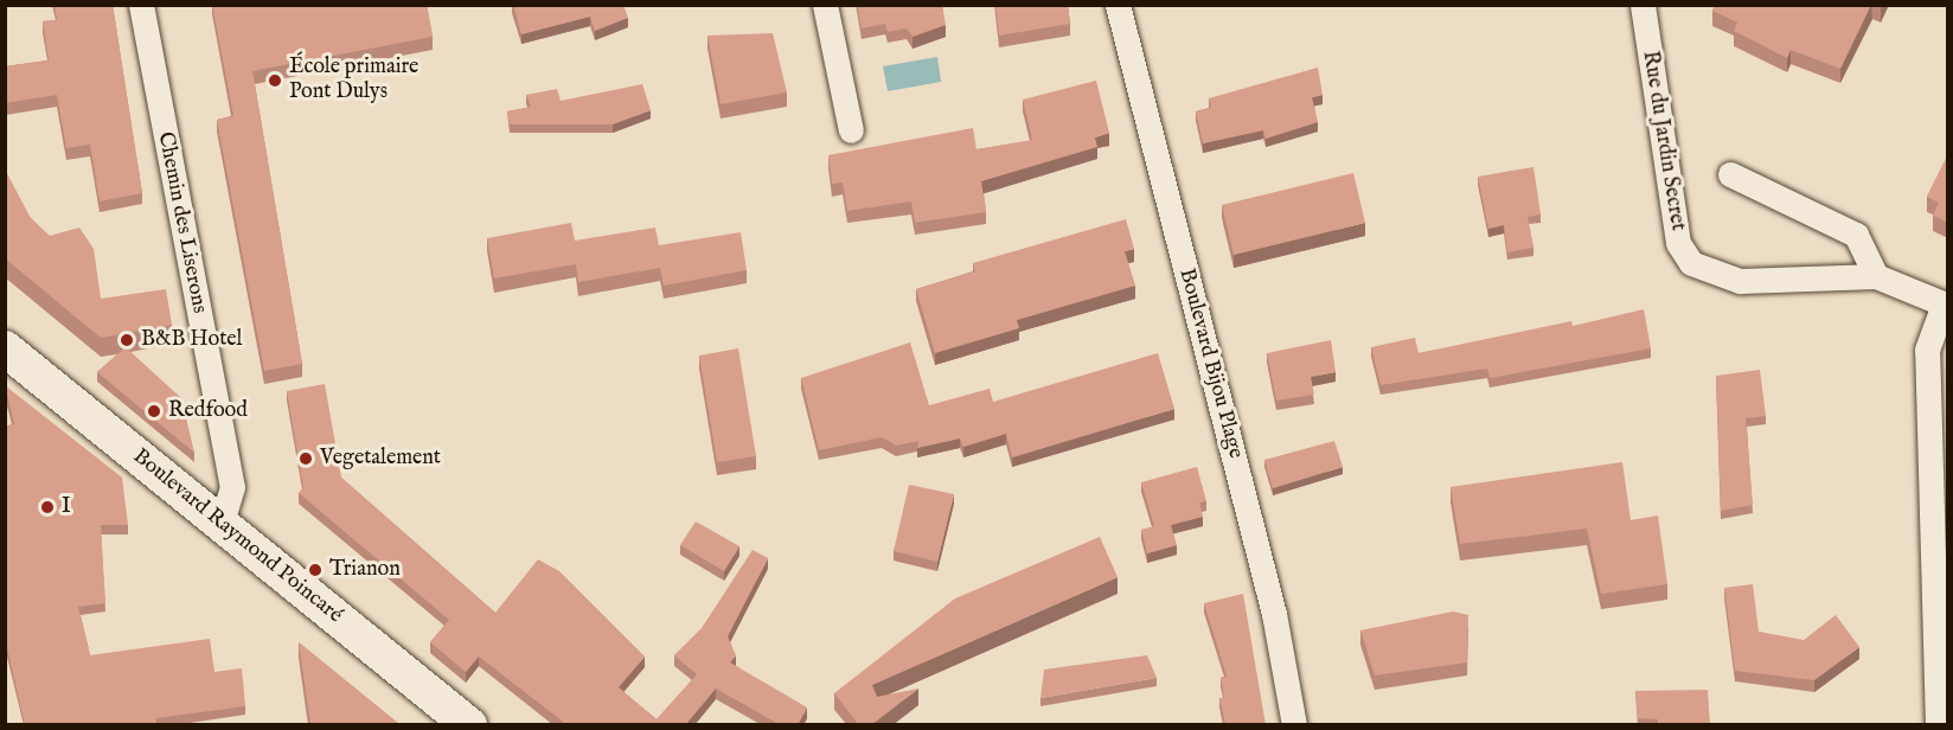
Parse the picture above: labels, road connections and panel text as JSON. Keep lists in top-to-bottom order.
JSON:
{
  "streets": {
    "main road": ["Boulevard Raymond Poincaré"],
    "street": ["Rue du Jardin Secret", "Chemin des Liserons", "Boulevard Bijou Plage"]
  },
  "crossings": [
    ["Chemin des Liserons", "Boulevard Raymond Poincaré"]
  ],
  "places": [
    "École primaire Pont Dulys",
    "B&B Hotel",
    "Redfood",
    "Vegetalement",
    "I",
    "Trianon"
  ]
}
